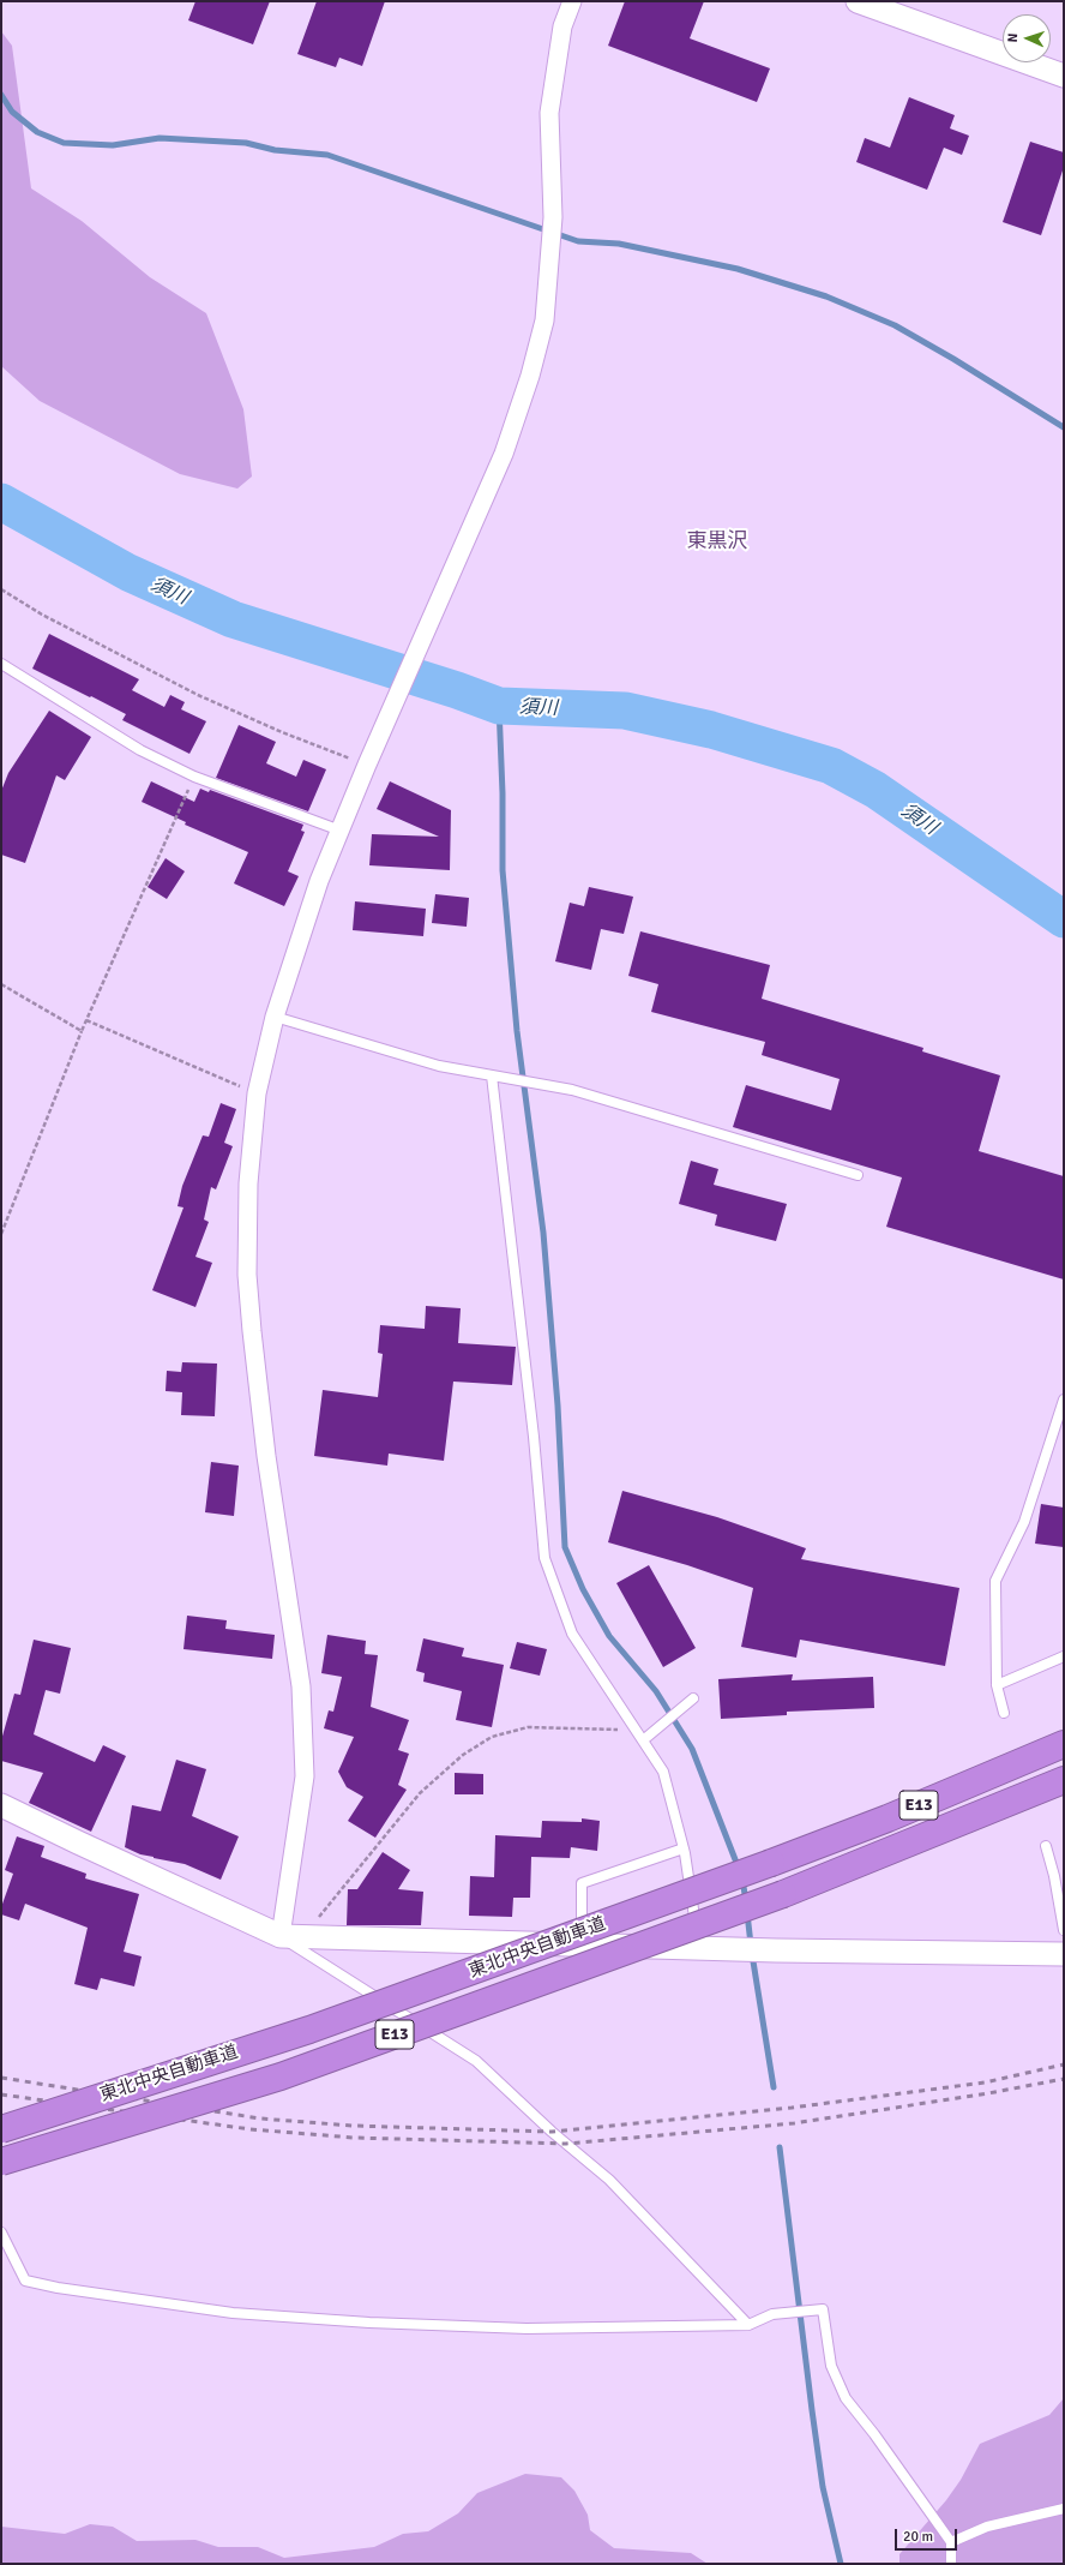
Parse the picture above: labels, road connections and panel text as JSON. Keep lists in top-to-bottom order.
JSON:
{
  "streets": {
    "highway": ["E13", "東北中央自動車道"]
  },
  "districts": ["東黒沢"],
  "water": ["須川"],
  "scale_bar": "20 m",
  "north": "left"
}
